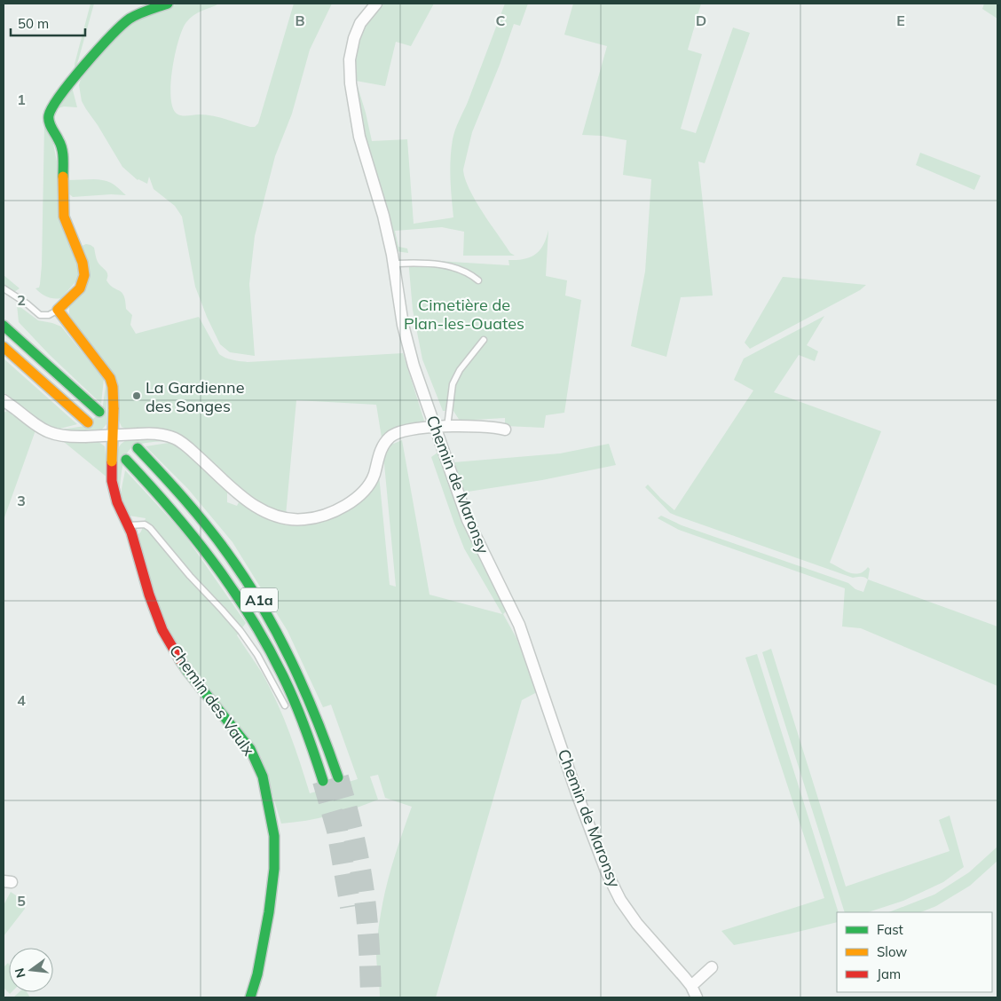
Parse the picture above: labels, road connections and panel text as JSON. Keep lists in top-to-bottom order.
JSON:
{
  "streets": {
    "main road": ["A1a", "Chemin des Vaulx"],
    "street": ["Chemin de Maronsy"]
  },
  "parks": ["Cimetière de Plan-les-Ouates"],
  "places": ["La Gardienne des Songes"],
  "legend": ["Fast", "Slow", "Jam"],
  "scale_bar": "50 m",
  "north": "left",
  "grid": {
    "columns": [
      "B",
      "C",
      "D",
      "E"
    ],
    "rows": [
      "1",
      "2",
      "3",
      "4",
      "5"
    ]
  }
}
